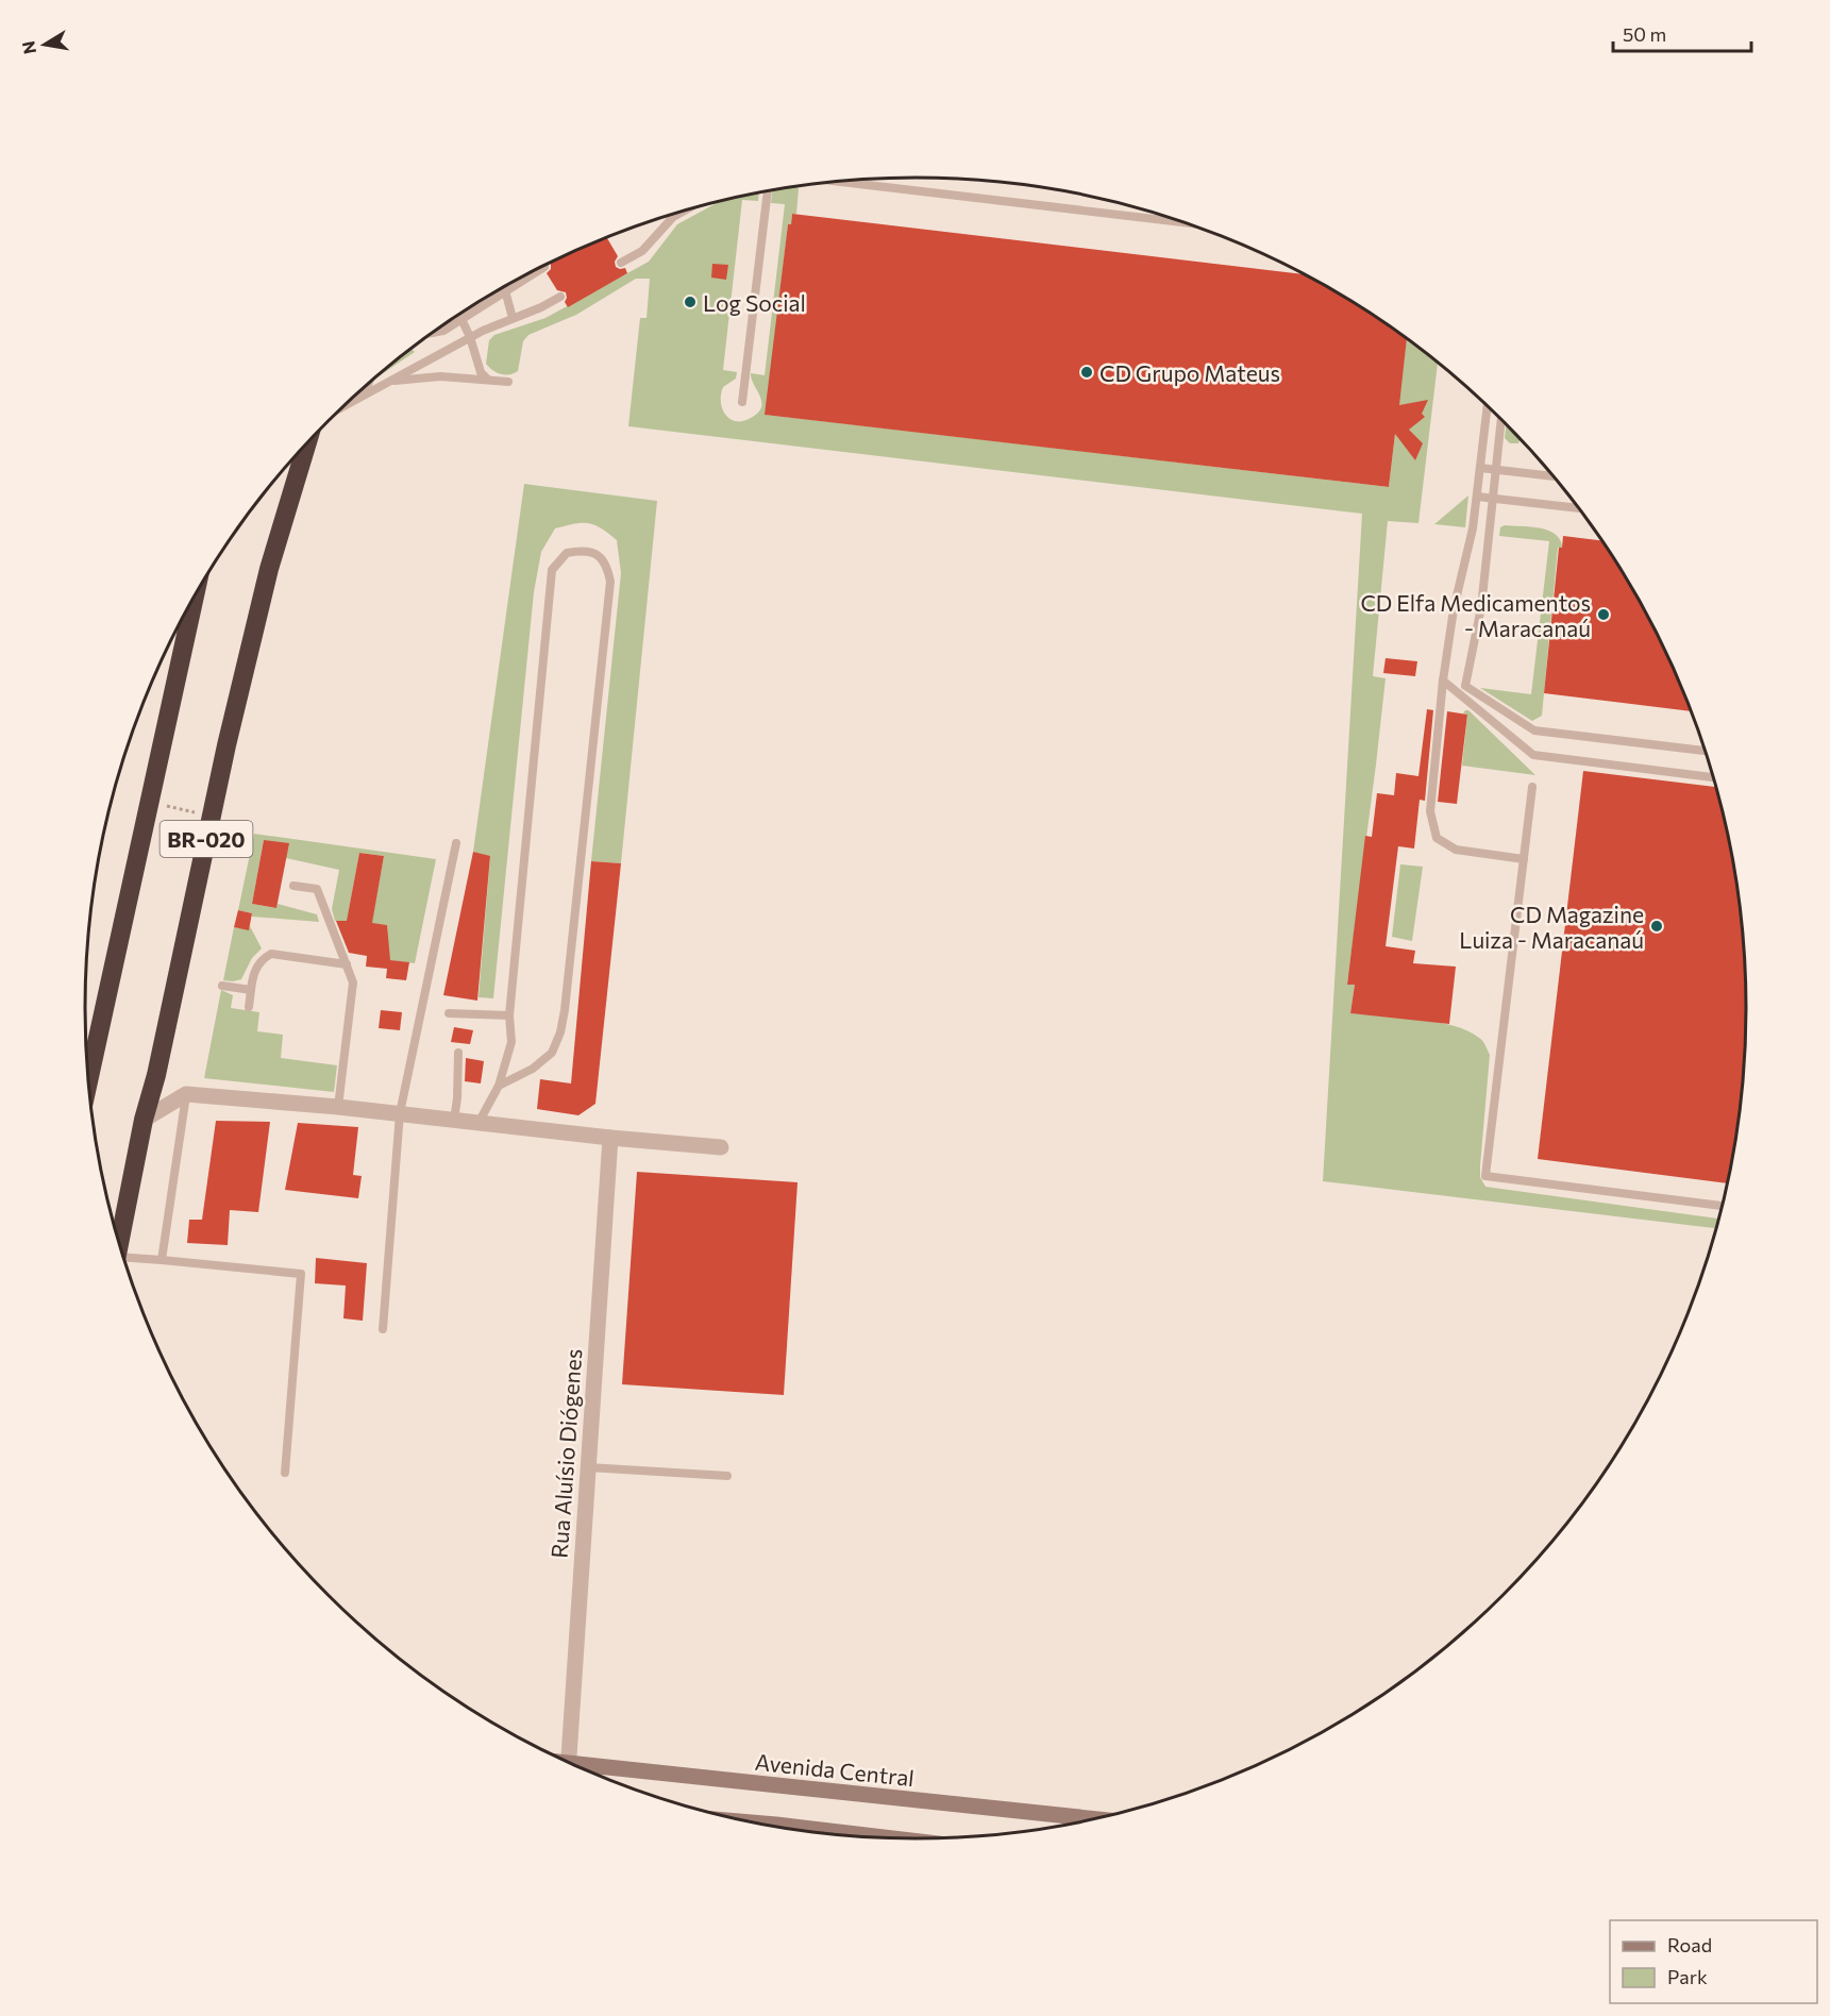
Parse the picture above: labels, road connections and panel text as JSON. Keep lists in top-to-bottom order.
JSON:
{
  "streets": {
    "highway": ["BR-020"],
    "street": ["Rua Aluísio Diógenes", "Avenida Central"]
  },
  "places": [
    "Log Social",
    "CD Grupo Mateus",
    "CD Elfa Medicamentos - Maracanaú",
    "CD Magazine Luiza - Maracanaú"
  ],
  "legend": ["Road", "Park"],
  "scale_bar": "50 m",
  "north": "left"
}
